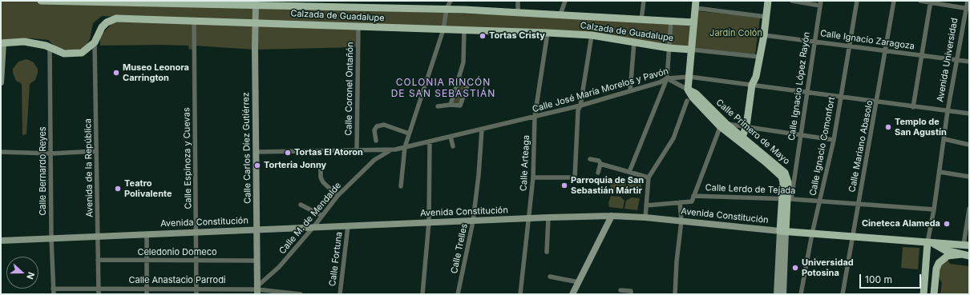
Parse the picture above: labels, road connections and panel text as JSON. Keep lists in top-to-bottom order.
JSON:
{
  "streets": {
    "main road": [
      "Calzada de Guadalupe",
      "Avenida Universidad",
      "Calle Primero de Mayo",
      "Calle Carlos Díez Gutiérrez",
      "Avenida Constitución"
    ],
    "street": [
      "Calle Ignacio Zaragoza",
      "Calle Ignacio López Rayón",
      "Calle Coronel Ontañón",
      "Calle José María Morelos y Pavón",
      "Calle Ignacio Comonfort",
      "Calle Mariano Abasolo",
      "Calle Espinoza y Cuevas",
      "Calle Arteaga",
      "Avenida de la República",
      "Calle Bernardo Reyes",
      "Calle Lerdo de Tejada",
      "Calle M. de Mendalde",
      "Calle Trelles",
      "Celedonio Domeco",
      "Calle Fortuna",
      "Calle Anastacio Parrodi"
    ]
  },
  "crossings": [
    ["Calzada de Guadalupe", "Calle Coronel Ontañón"],
    ["Calzada de Guadalupe", "Calle Carlos Díez Gutiérrez"],
    ["Calzada de Guadalupe", "Calle Espinoza y Cuevas"],
    ["Calzada de Guadalupe", "Calle Arteaga"],
    ["Calzada de Guadalupe", "Avenida de la República"],
    ["Calzada de Guadalupe", "Calle Bernardo Reyes"],
    ["Calle Ignacio Zaragoza", "Avenida Universidad"],
    ["Calle Ignacio Zaragoza", "Calle Ignacio López Rayón"],
    ["Calle Ignacio Zaragoza", "Calle Ignacio Comonfort"],
    ["Calle Ignacio Zaragoza", "Calle Mariano Abasolo"],
    ["Avenida Universidad", "Calle José María Morelos y Pavón"],
    ["Avenida Universidad", "Calle Lerdo de Tejada"],
    ["Avenida Universidad", "Avenida Constitución"],
    ["Calle Ignacio López Rayón", "Calle José María Morelos y Pavón"],
    ["Calle Ignacio López Rayón", "Calle Primero de Mayo"],
    ["Calle Ignacio López Rayón", "Calle Lerdo de Tejada"],
    ["Calle Coronel Ontañón", "Calle José María Morelos y Pavón"],
    ["Calle José María Morelos y Pavón", "Calle Primero de Mayo"],
    ["Calle José María Morelos y Pavón", "Calle Ignacio Comonfort"],
    ["Calle José María Morelos y Pavón", "Calle Mariano Abasolo"],
    ["Calle José María Morelos y Pavón", "Calle Carlos Díez Gutiérrez"],
    ["Calle José María Morelos y Pavón", "Calle Arteaga"],
    ["Calle José María Morelos y Pavón", "Calle M. de Mendalde"],
    ["Calle José María Morelos y Pavón", "Calle Trelles"],
    ["Calle Primero de Mayo", "Calle Lerdo de Tejada"],
    ["Calle Primero de Mayo", "Avenida Constitución"],
    ["Calle Ignacio Comonfort", "Calle Lerdo de Tejada"],
    ["Calle Ignacio Comonfort", "Avenida Constitución"],
    ["Calle Mariano Abasolo", "Calle Lerdo de Tejada"],
    ["Calle Mariano Abasolo", "Avenida Constitución"],
    ["Calle Carlos Díez Gutiérrez", "Avenida Constitución"],
    ["Calle Carlos Díez Gutiérrez", "Calle M. de Mendalde"],
    ["Calle Carlos Díez Gutiérrez", "Celedonio Domeco"],
    ["Calle Carlos Díez Gutiérrez", "Calle Anastacio Parrodi"],
    ["Calle Espinoza y Cuevas", "Avenida Constitución"],
    ["Calle Espinoza y Cuevas", "Celedonio Domeco"],
    ["Calle Espinoza y Cuevas", "Calle Anastacio Parrodi"],
    ["Calle Arteaga", "Avenida Constitución"],
    ["Avenida de la República", "Avenida Constitución"],
    ["Avenida de la República", "Celedonio Domeco"],
    ["Avenida de la República", "Calle Anastacio Parrodi"],
    ["Calle Bernardo Reyes", "Avenida Constitución"],
    ["Calle Bernardo Reyes", "Calle Anastacio Parrodi"],
    ["Avenida Constitución", "Calle M. de Mendalde"],
    ["Avenida Constitución", "Calle Trelles"],
    ["Avenida Constitución", "Calle Fortuna"],
    ["Calle M. de Mendalde", "Calle Anastacio Parrodi"]
  ],
  "districts": ["COLONIA RINCÓN DE SAN SEBASTIÁN"],
  "parks": ["Jardín Colón"],
  "places": [
    "Tortas Cristy",
    "Museo Leonora Carrington",
    "Templo de San Agustín",
    "Tortas El Atoron",
    "Torteria Jonny",
    "Parroquia de San Sebastián Mártir",
    "Teatro Polivalente",
    "Cineteca Alameda",
    "Universidad Potosina"
  ],
  "scale_bar": "100 m",
  "north": "right"
}
